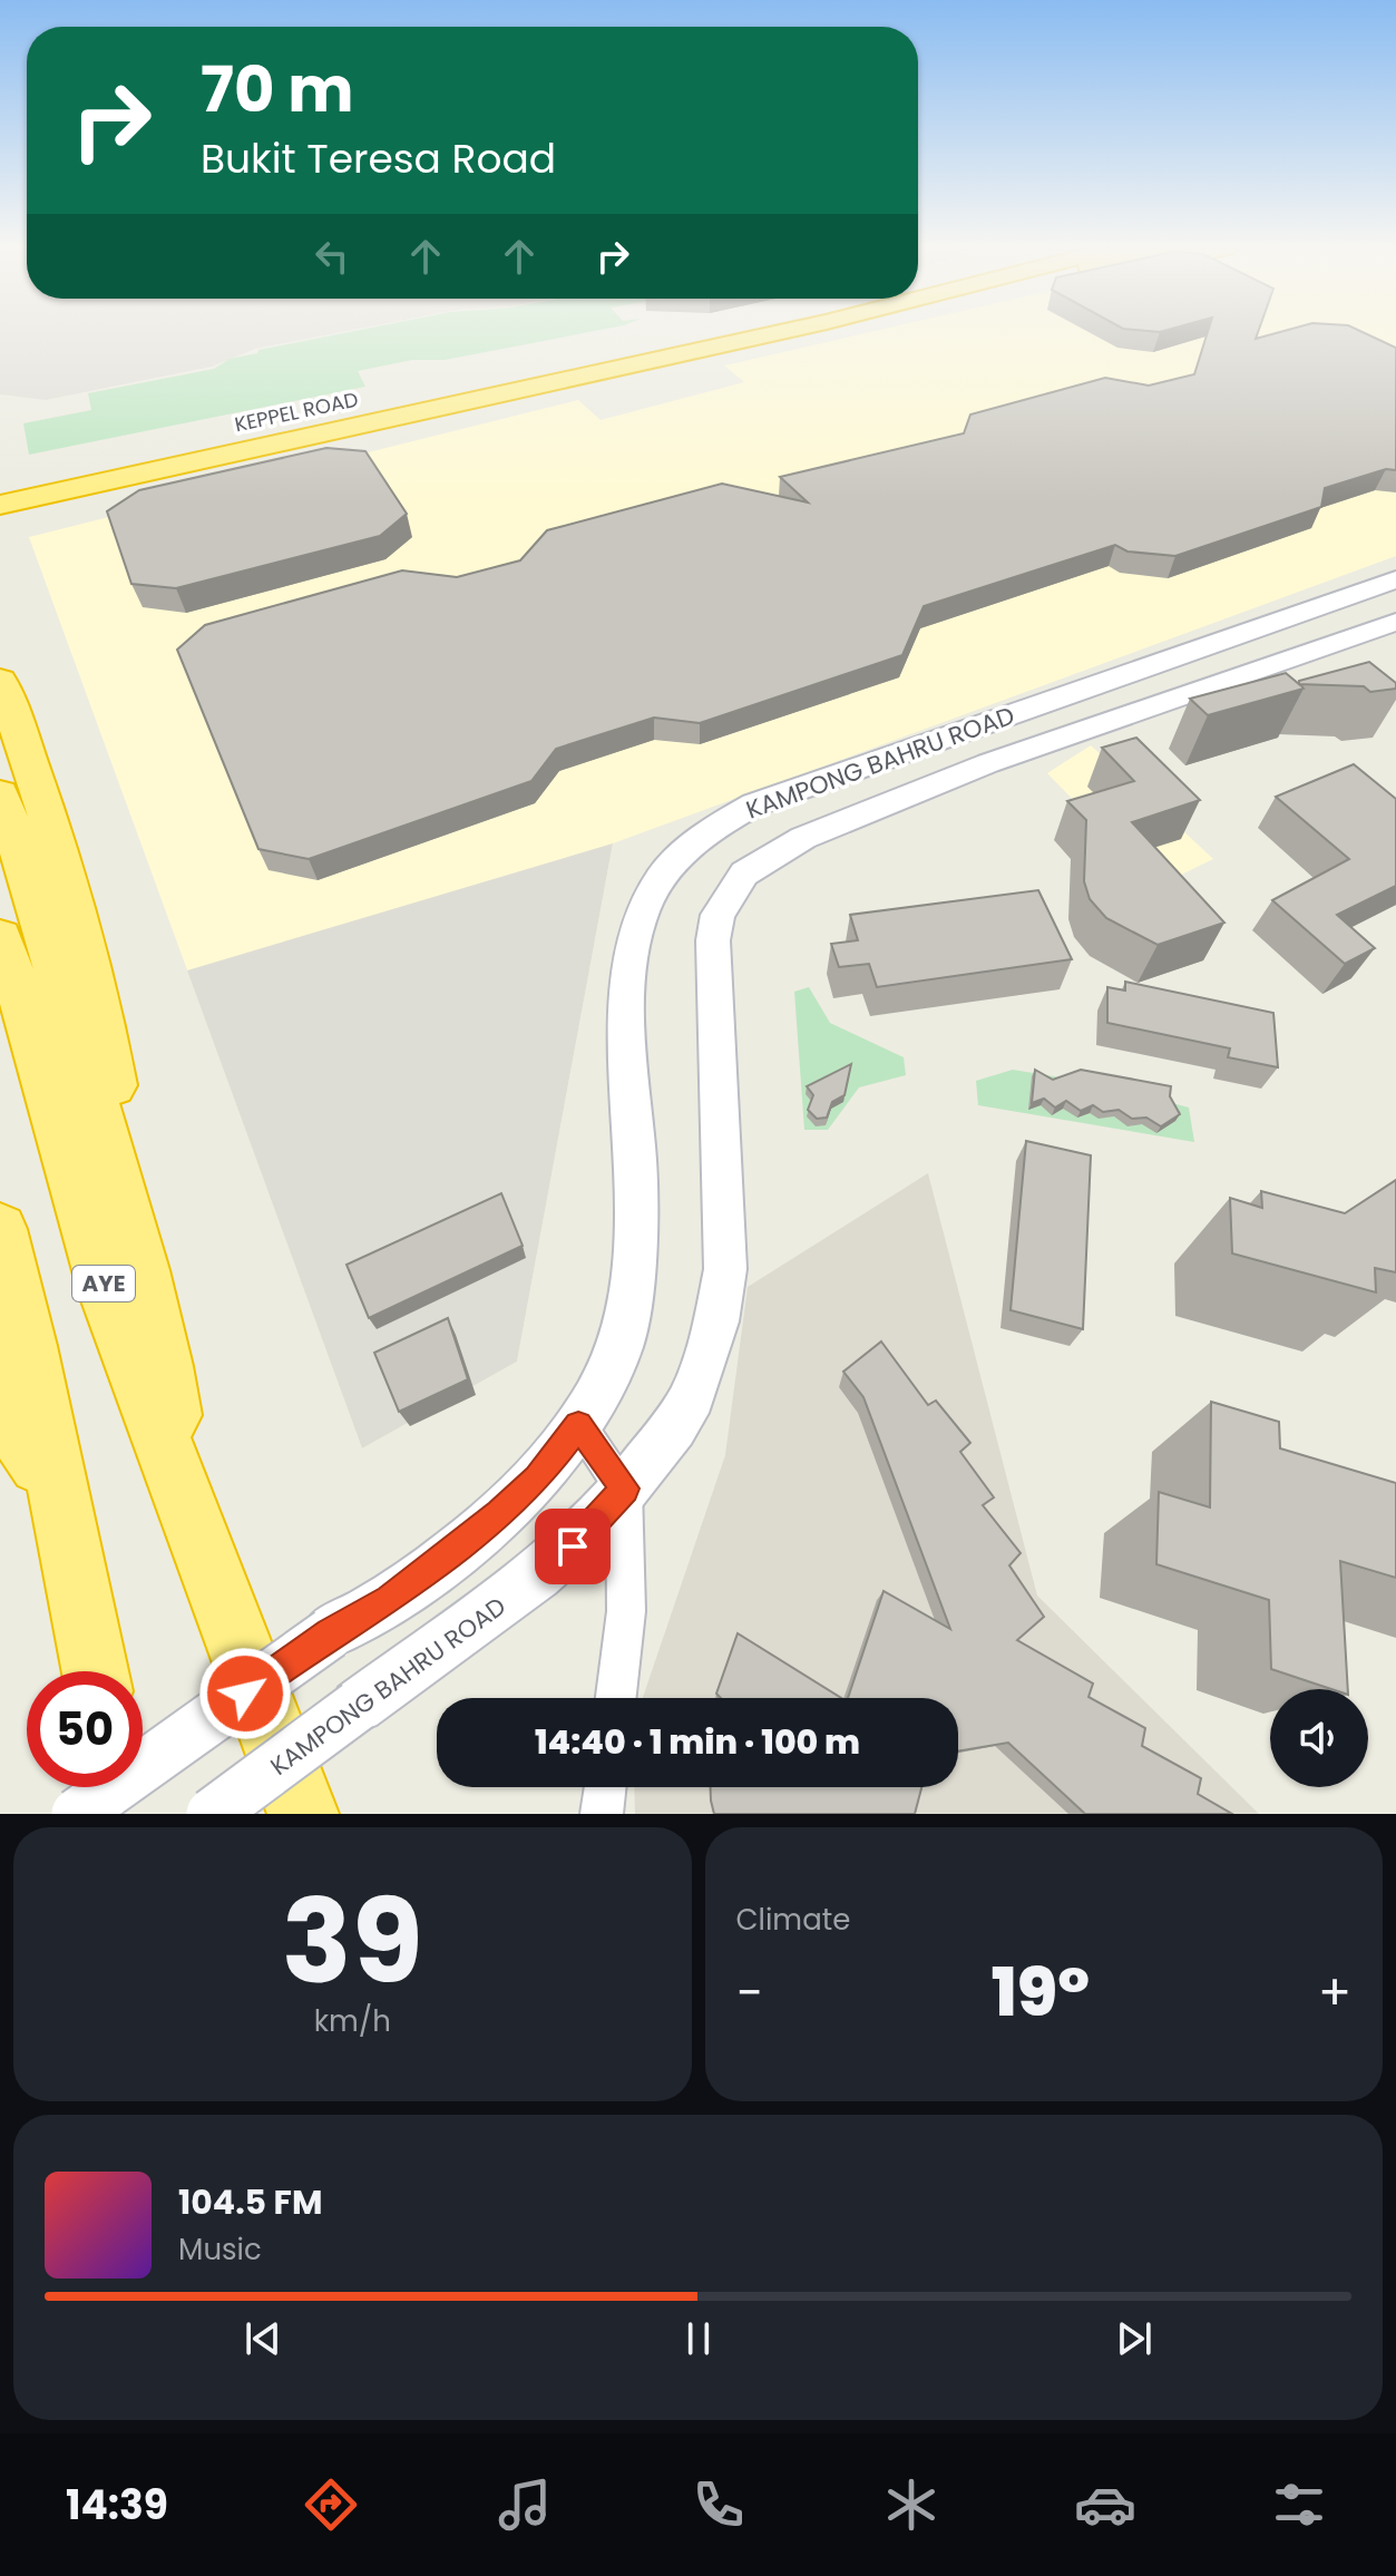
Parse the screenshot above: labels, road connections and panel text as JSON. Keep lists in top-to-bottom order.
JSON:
{
  "streets": {
    "highway": ["KEPPEL ROAD", "AYE"],
    "main road": ["KAMPONG BAHRU ROAD"]
  },
  "page": {
    "turn": ["70 m", "Bukit Teresa Road"],
    "limit": "50",
    "trip": "14:40 · 1 min · 100 m",
    "tile": [
      ["39", "km/h"],
      "Climate"
    ],
    "heat": ["−", "19°", "+"],
    "song": ["104.5 FM", "Music"],
    "tabs": "14:39"
  }
}
